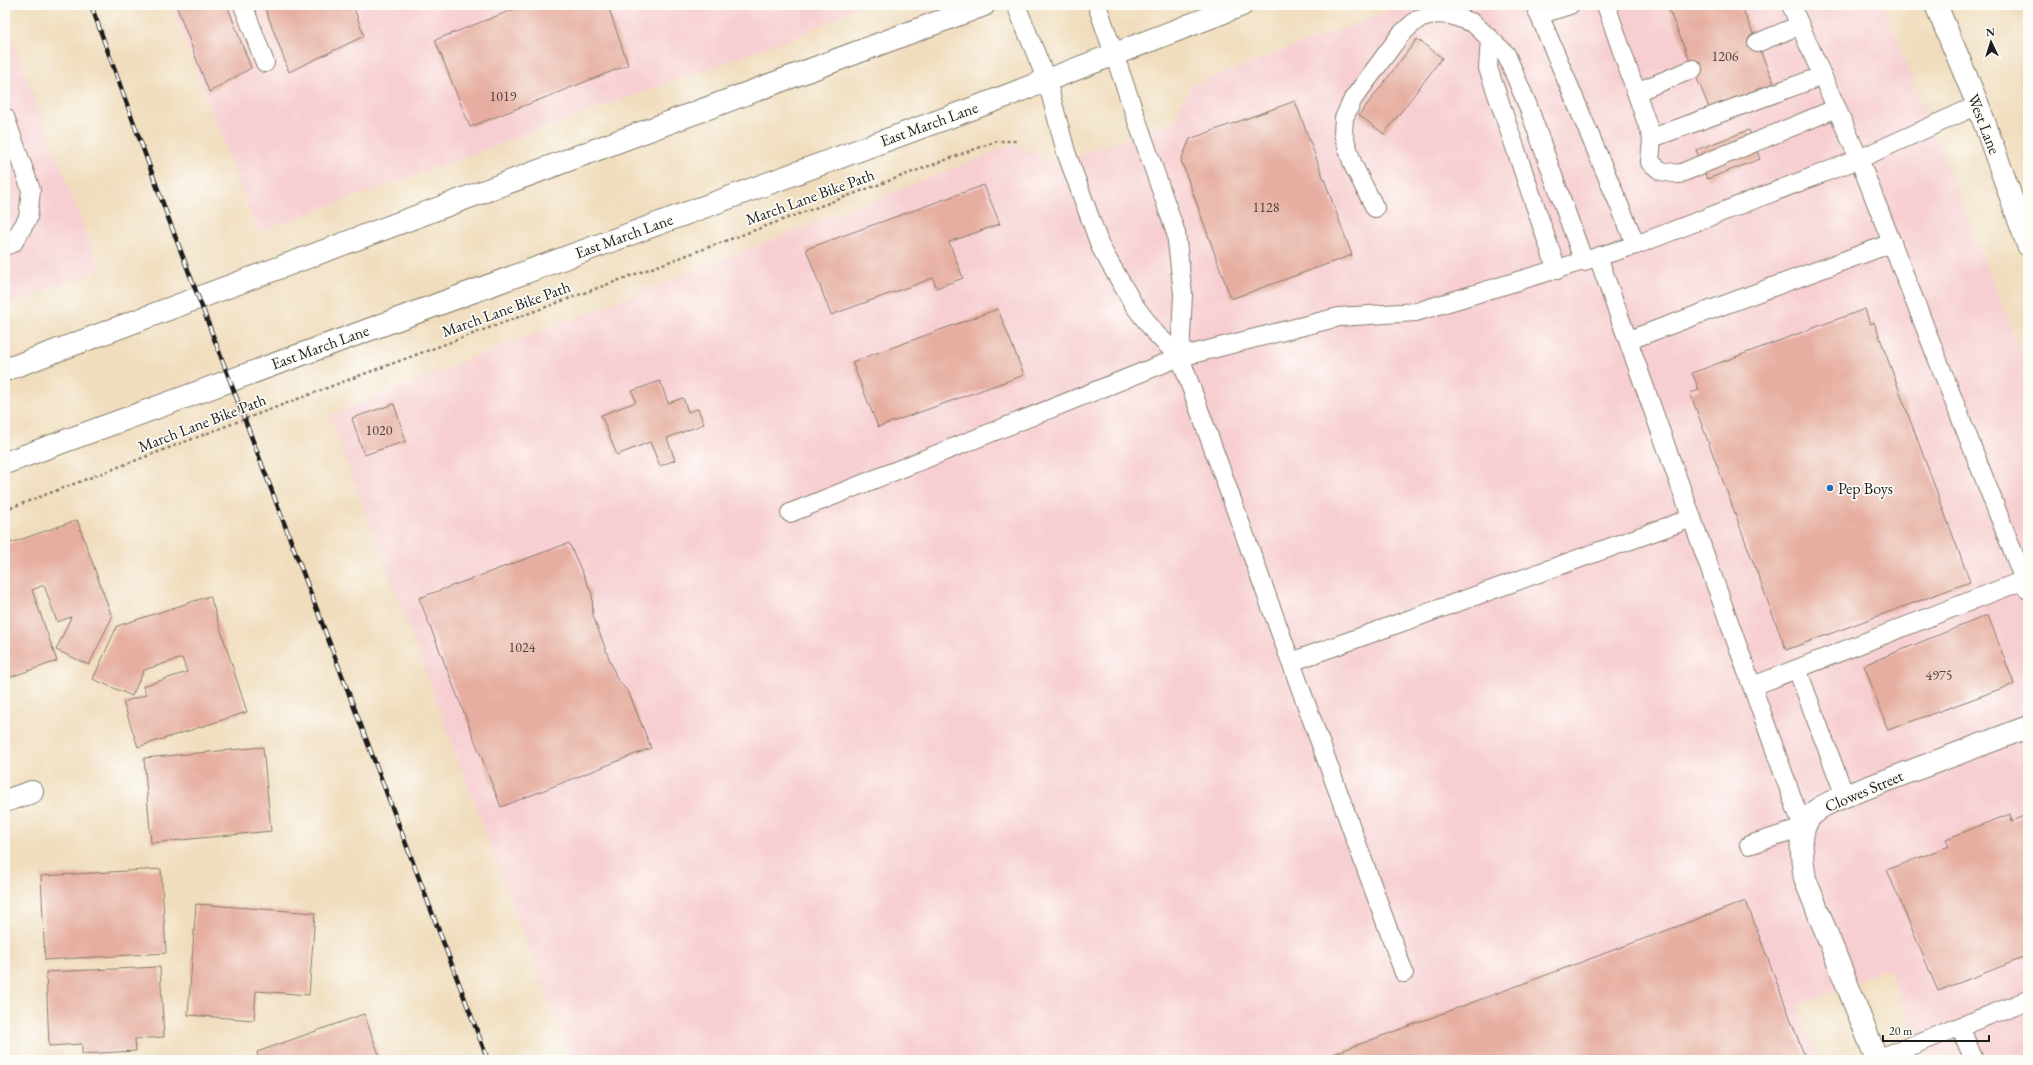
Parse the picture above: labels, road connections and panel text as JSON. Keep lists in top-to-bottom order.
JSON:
{
  "streets": {
    "main road": ["East March Lane", "West Lane", "Clowes Street"],
    "path": ["March Lane Bike Path"]
  },
  "places": ["Pep Boys"],
  "house_numbers": [
    "1206",
    "1019",
    "1128",
    "1020",
    "1024",
    "4975"
  ],
  "scale_bar": "20 m",
  "north": "top"
}
